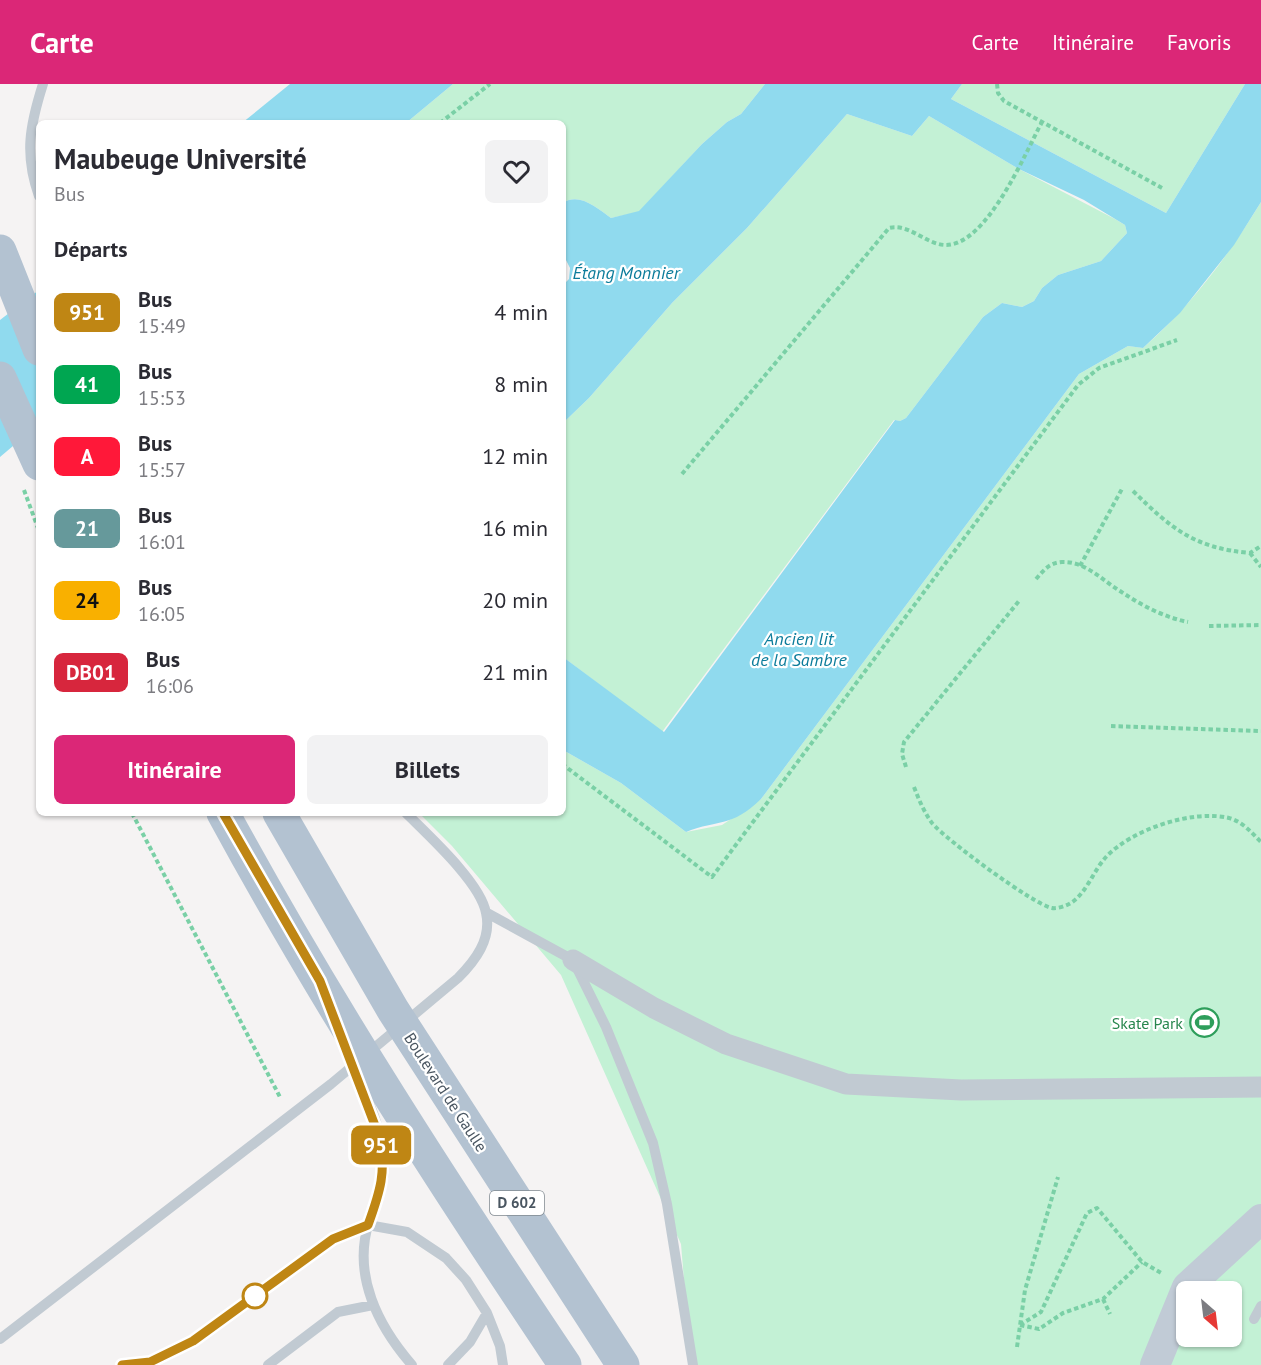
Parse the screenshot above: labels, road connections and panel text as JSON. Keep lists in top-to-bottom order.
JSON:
{
  "streets": {
    "main road": ["Boulevard de Gaulle", "D 602"]
  },
  "water": ["Étang Monnier", "Ancien lit de la Sambre"],
  "places": {
    "sports": ["Skate Park"]
  },
  "lines": ["bus line 951"],
  "north": "bottom right",
  "page": {
    "header": "Carte",
    "nav": ["Carte", "Itinéraire", "Favoris"],
    "on_map": "951",
    "heading": [
      ["Maubeuge Université", "Bus"],
      "Départs"
    ],
    "list": [
      {
        "mark": "951",
        "name": "Bus",
        "note": "15:49",
        "value": "4 min"
      },
      {
        "mark": "41",
        "name": "Bus",
        "note": "15:53",
        "value": "8 min"
      },
      {
        "mark": "A",
        "name": "Bus",
        "note": "15:57",
        "value": "12 min"
      },
      {
        "mark": "21",
        "name": "Bus",
        "note": "16:01",
        "value": "16 min"
      },
      {
        "mark": "24",
        "name": "Bus",
        "note": "16:05",
        "value": "20 min"
      },
      {
        "mark": "DB01",
        "name": "Bus",
        "note": "16:06",
        "value": "21 min"
      }
    ],
    "buttons": ["Itinéraire", "Billets"]
  }
}
